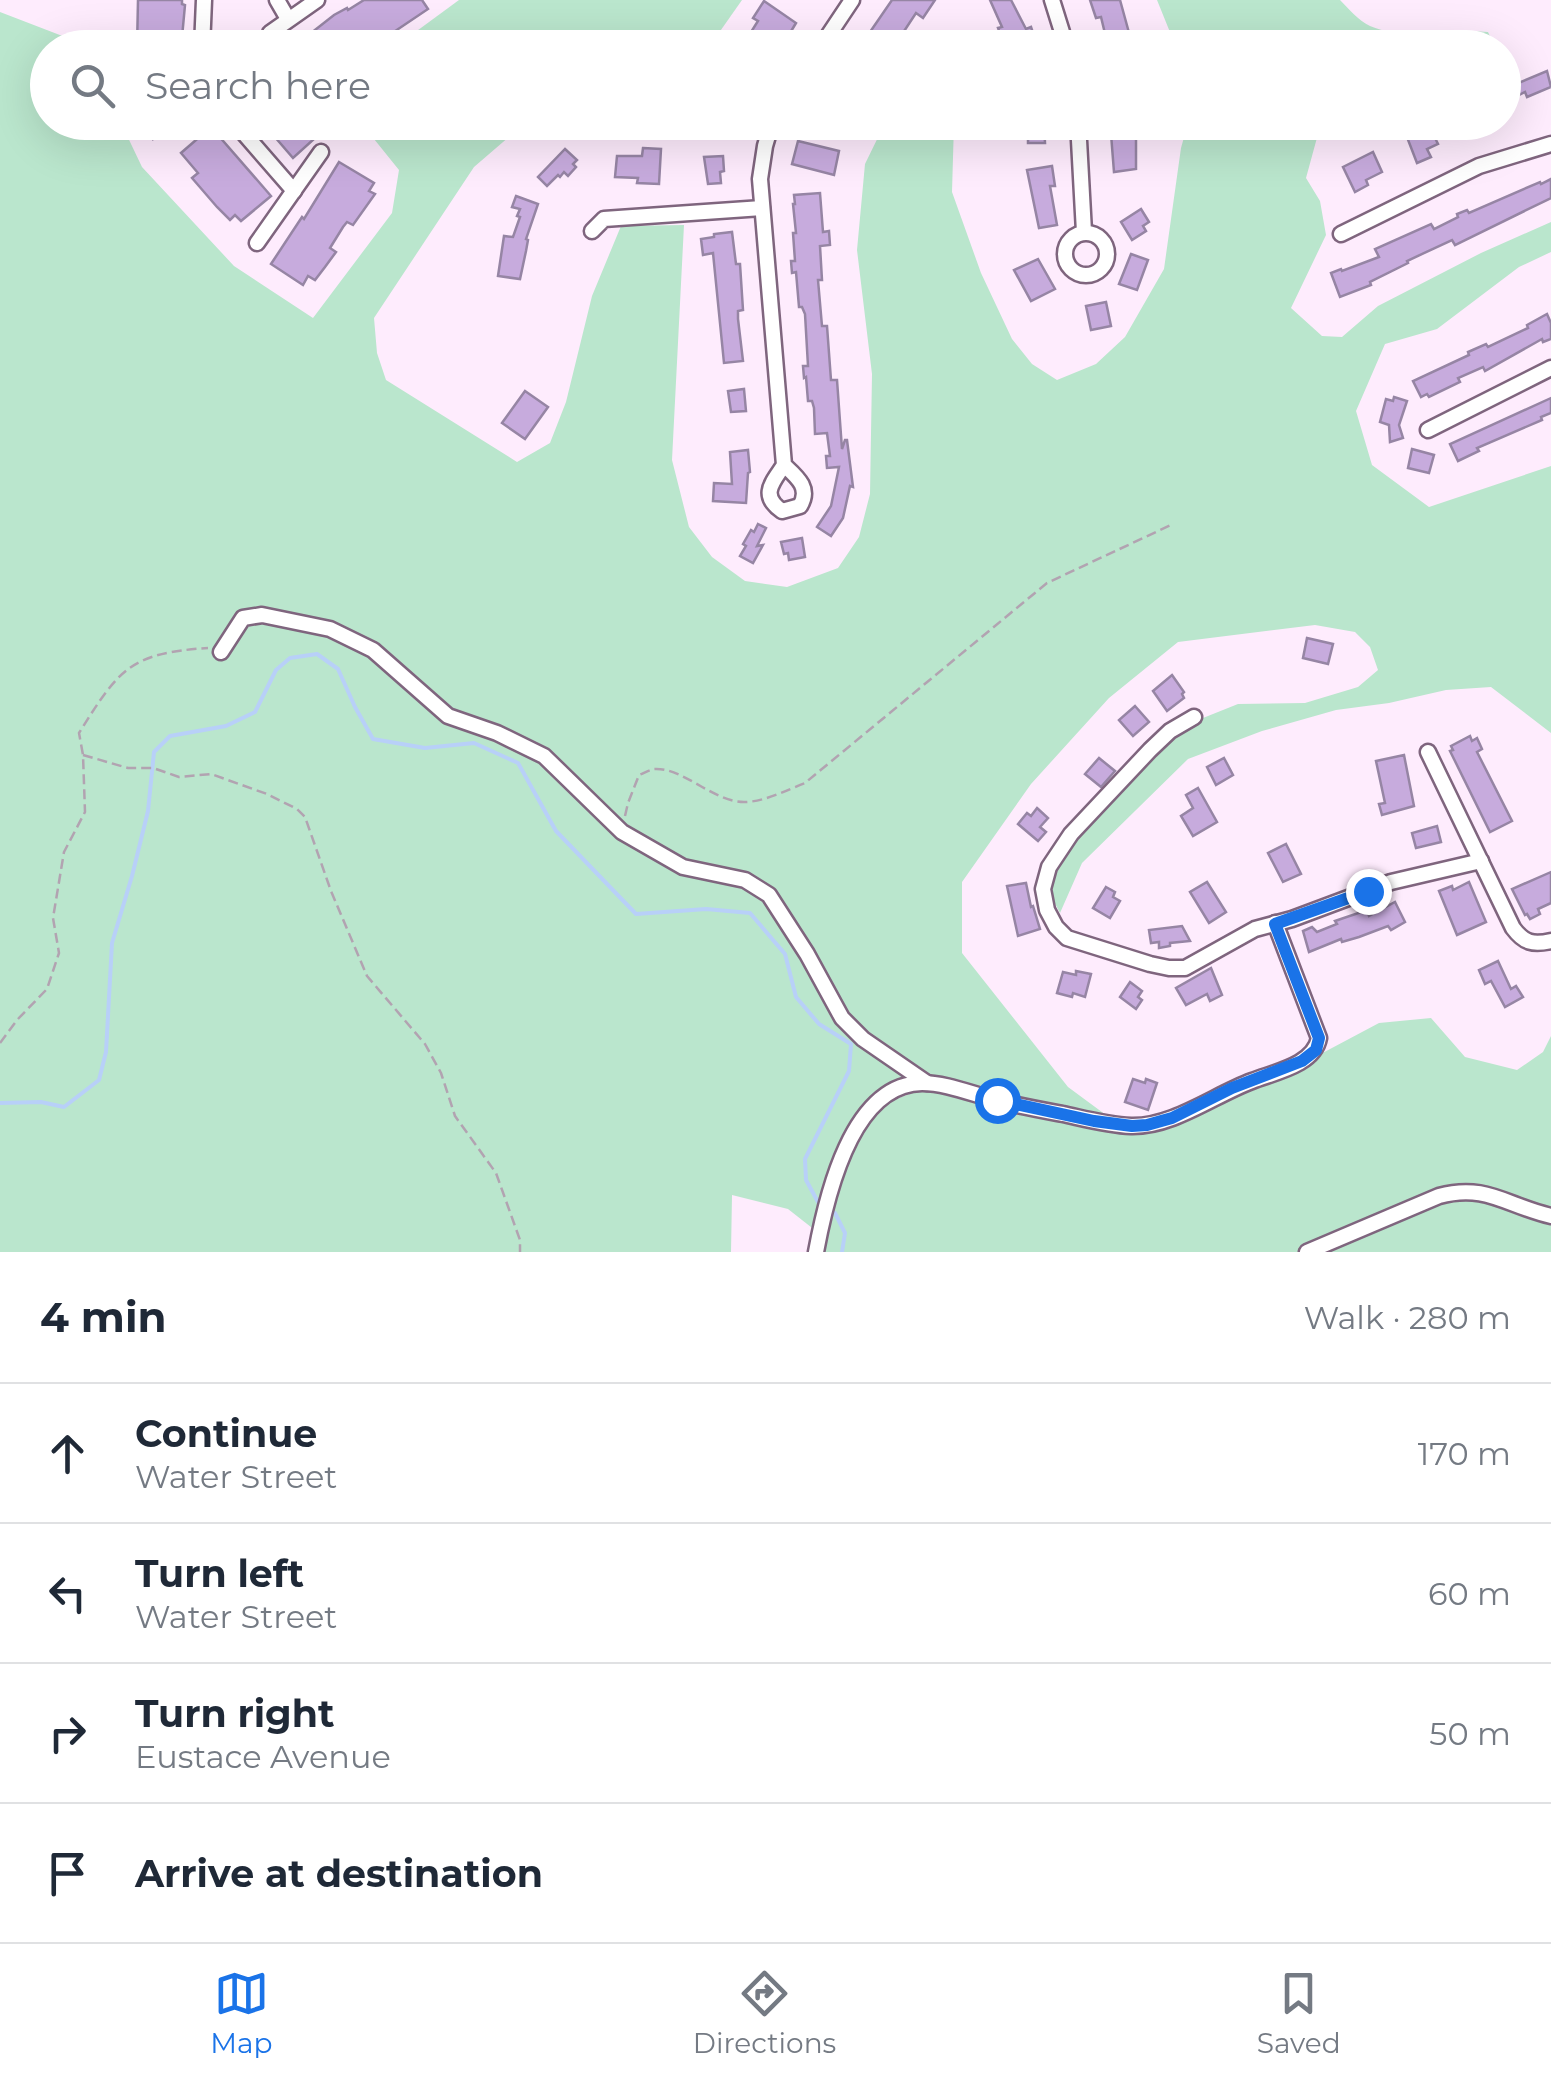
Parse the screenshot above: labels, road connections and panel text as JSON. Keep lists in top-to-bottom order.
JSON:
{
  "page": {
    "search": "Search here",
    "heading": ["4 min", "Walk · 280 m"],
    "list": [
      ["Continue", "Water Street", "170 m"],
      ["Turn left", "Water Street", "60 m"],
      ["Turn right", "Eustace Avenue", "50 m"],
      "Arrive at destination"
    ],
    "nav": ["Map", "Directions", "Saved"]
  }
}
